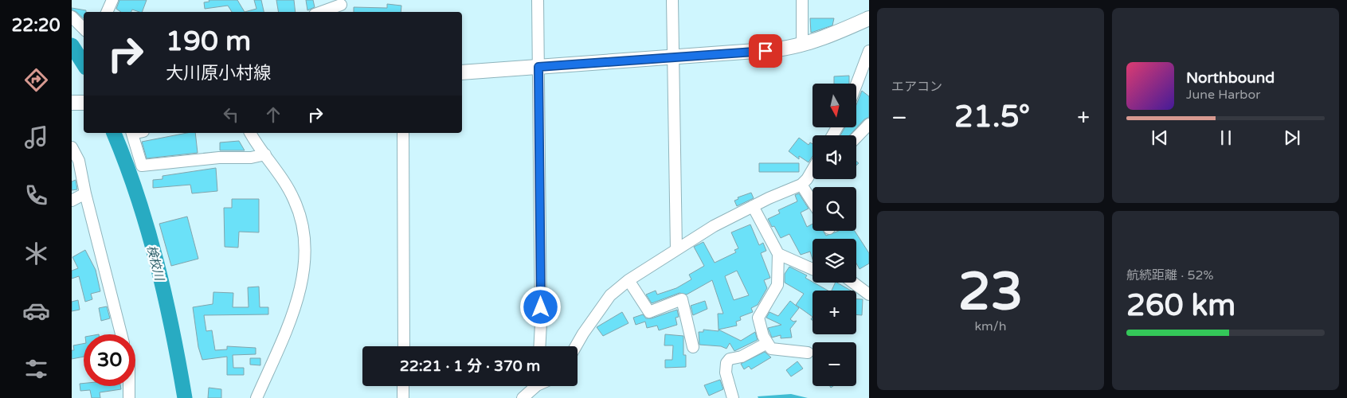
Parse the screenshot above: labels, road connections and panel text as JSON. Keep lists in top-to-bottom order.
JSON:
{
  "water": ["検校川"],
  "north": "bottom",
  "page": {
    "tabs": "22:20",
    "tile": [
      "エアコン",
      ["23", "km/h"],
      ["航続距離 · 52%", "260 km"]
    ],
    "turn": ["190 m", "大川原小村線"],
    "song": ["Northbound", "June Harbor"],
    "map_buttons": ["+", "−"],
    "heat": ["−", "21.5°", "+"],
    "limit": "30",
    "trip": "22:21 · 1 分 · 370 m"
  }
}
